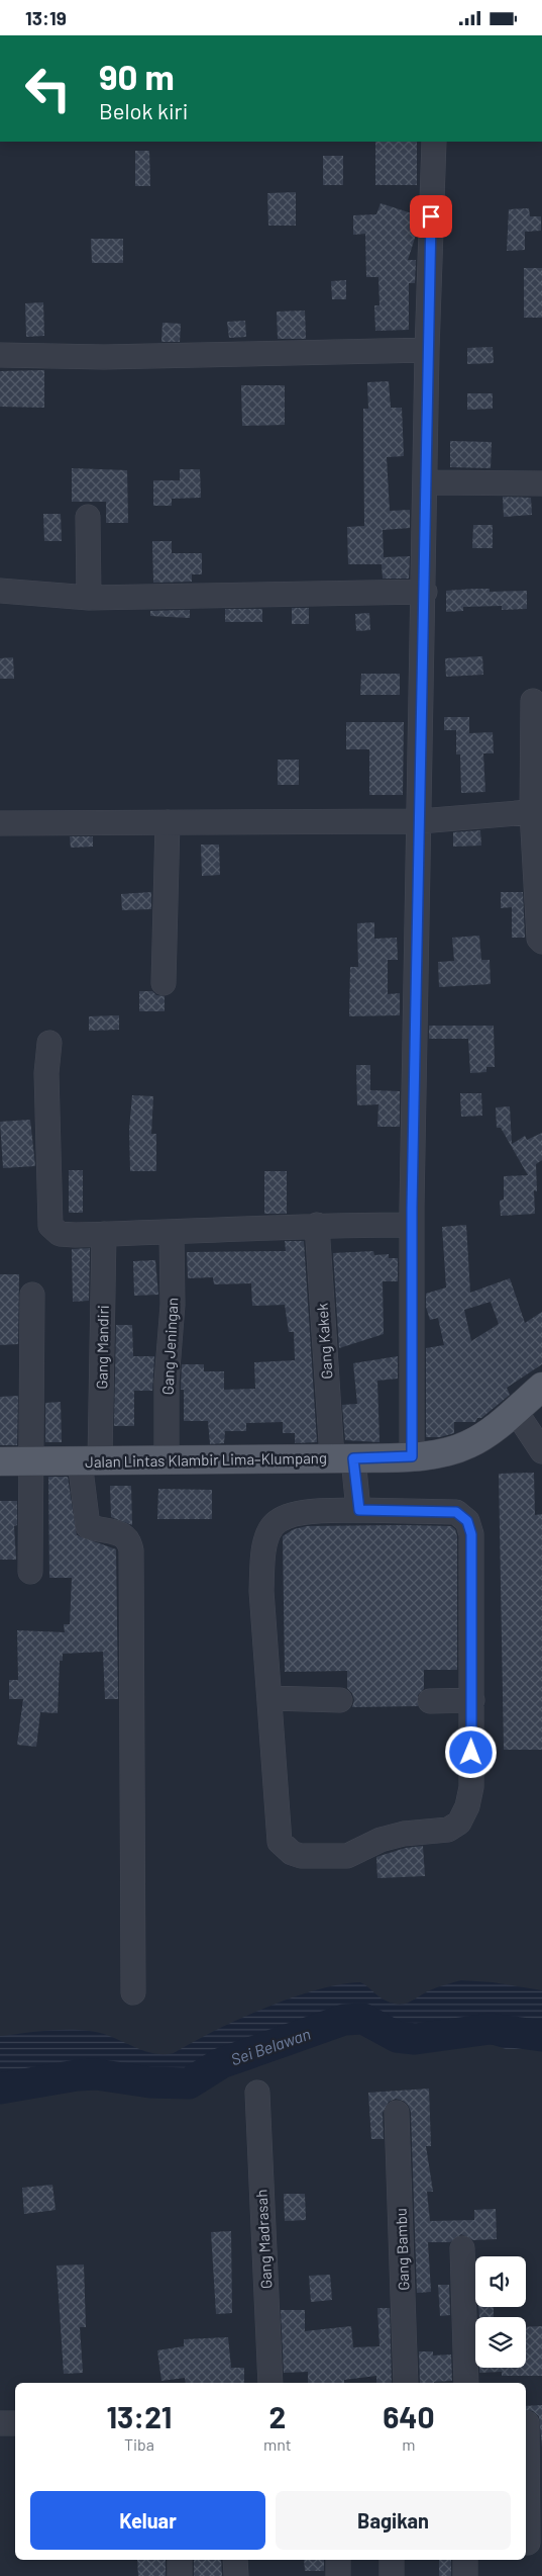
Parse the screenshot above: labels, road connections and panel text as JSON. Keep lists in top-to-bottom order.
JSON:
{
  "streets": {
    "main road": ["Jalan Lintas Klambir Lima–Klumpang"],
    "street": [
      "Gang Kakek",
      "Gang Jeningan",
      "Gang Mandiri",
      "Gang Madrasah",
      "Gang Bambu"
    ]
  },
  "crossings": [
    ["Gang Kakek", "Jalan Lintas Klambir Lima–Klumpang"],
    ["Gang Jeningan", "Jalan Lintas Klambir Lima–Klumpang"],
    ["Gang Mandiri", "Jalan Lintas Klambir Lima–Klumpang"]
  ],
  "water": ["Sei Belawan"],
  "page": {
    "status": "13:19",
    "turn": ["90 m", "Belok kiri"],
    "eta": [
      "13:21",
      "Tiba",
      "2",
      "mnt",
      "640",
      "m"
    ],
    "buttons": ["Keluar", "Bagikan"]
  }
}
